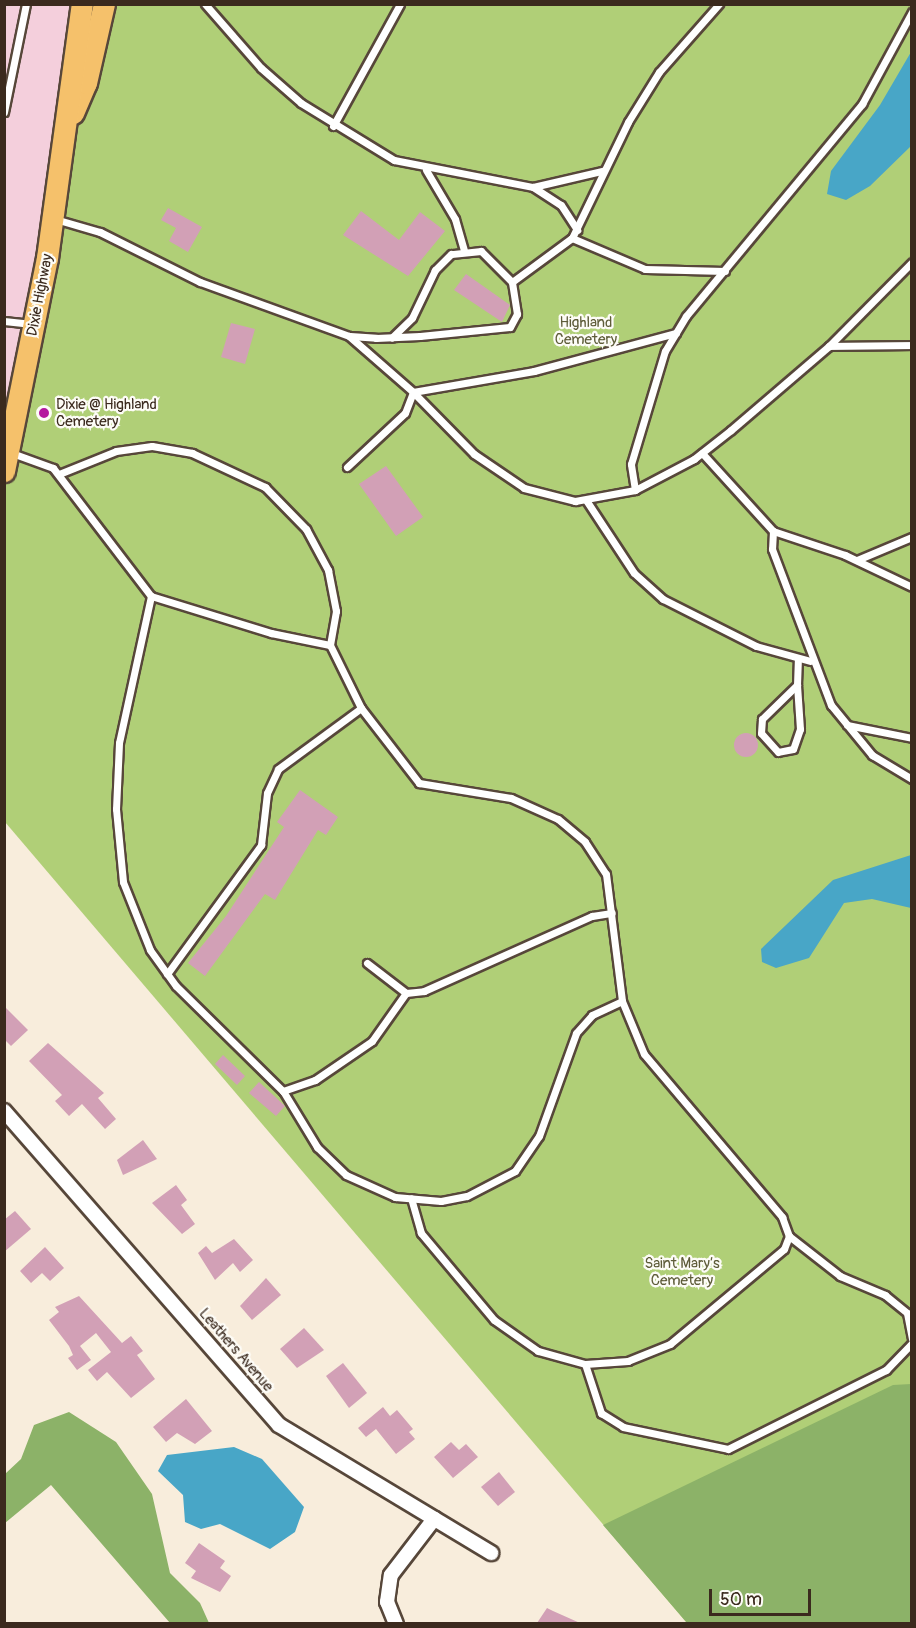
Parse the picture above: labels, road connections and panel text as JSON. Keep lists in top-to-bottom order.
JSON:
{
  "streets": {
    "main road": ["Dixie Highway"],
    "street": ["Leathers Avenue"]
  },
  "parks": ["Highland Cemetery", "Saint Mary’s Cemetery"],
  "places": ["Dixie @ Highland Cemetery"],
  "scale_bar": "50 m"
}
